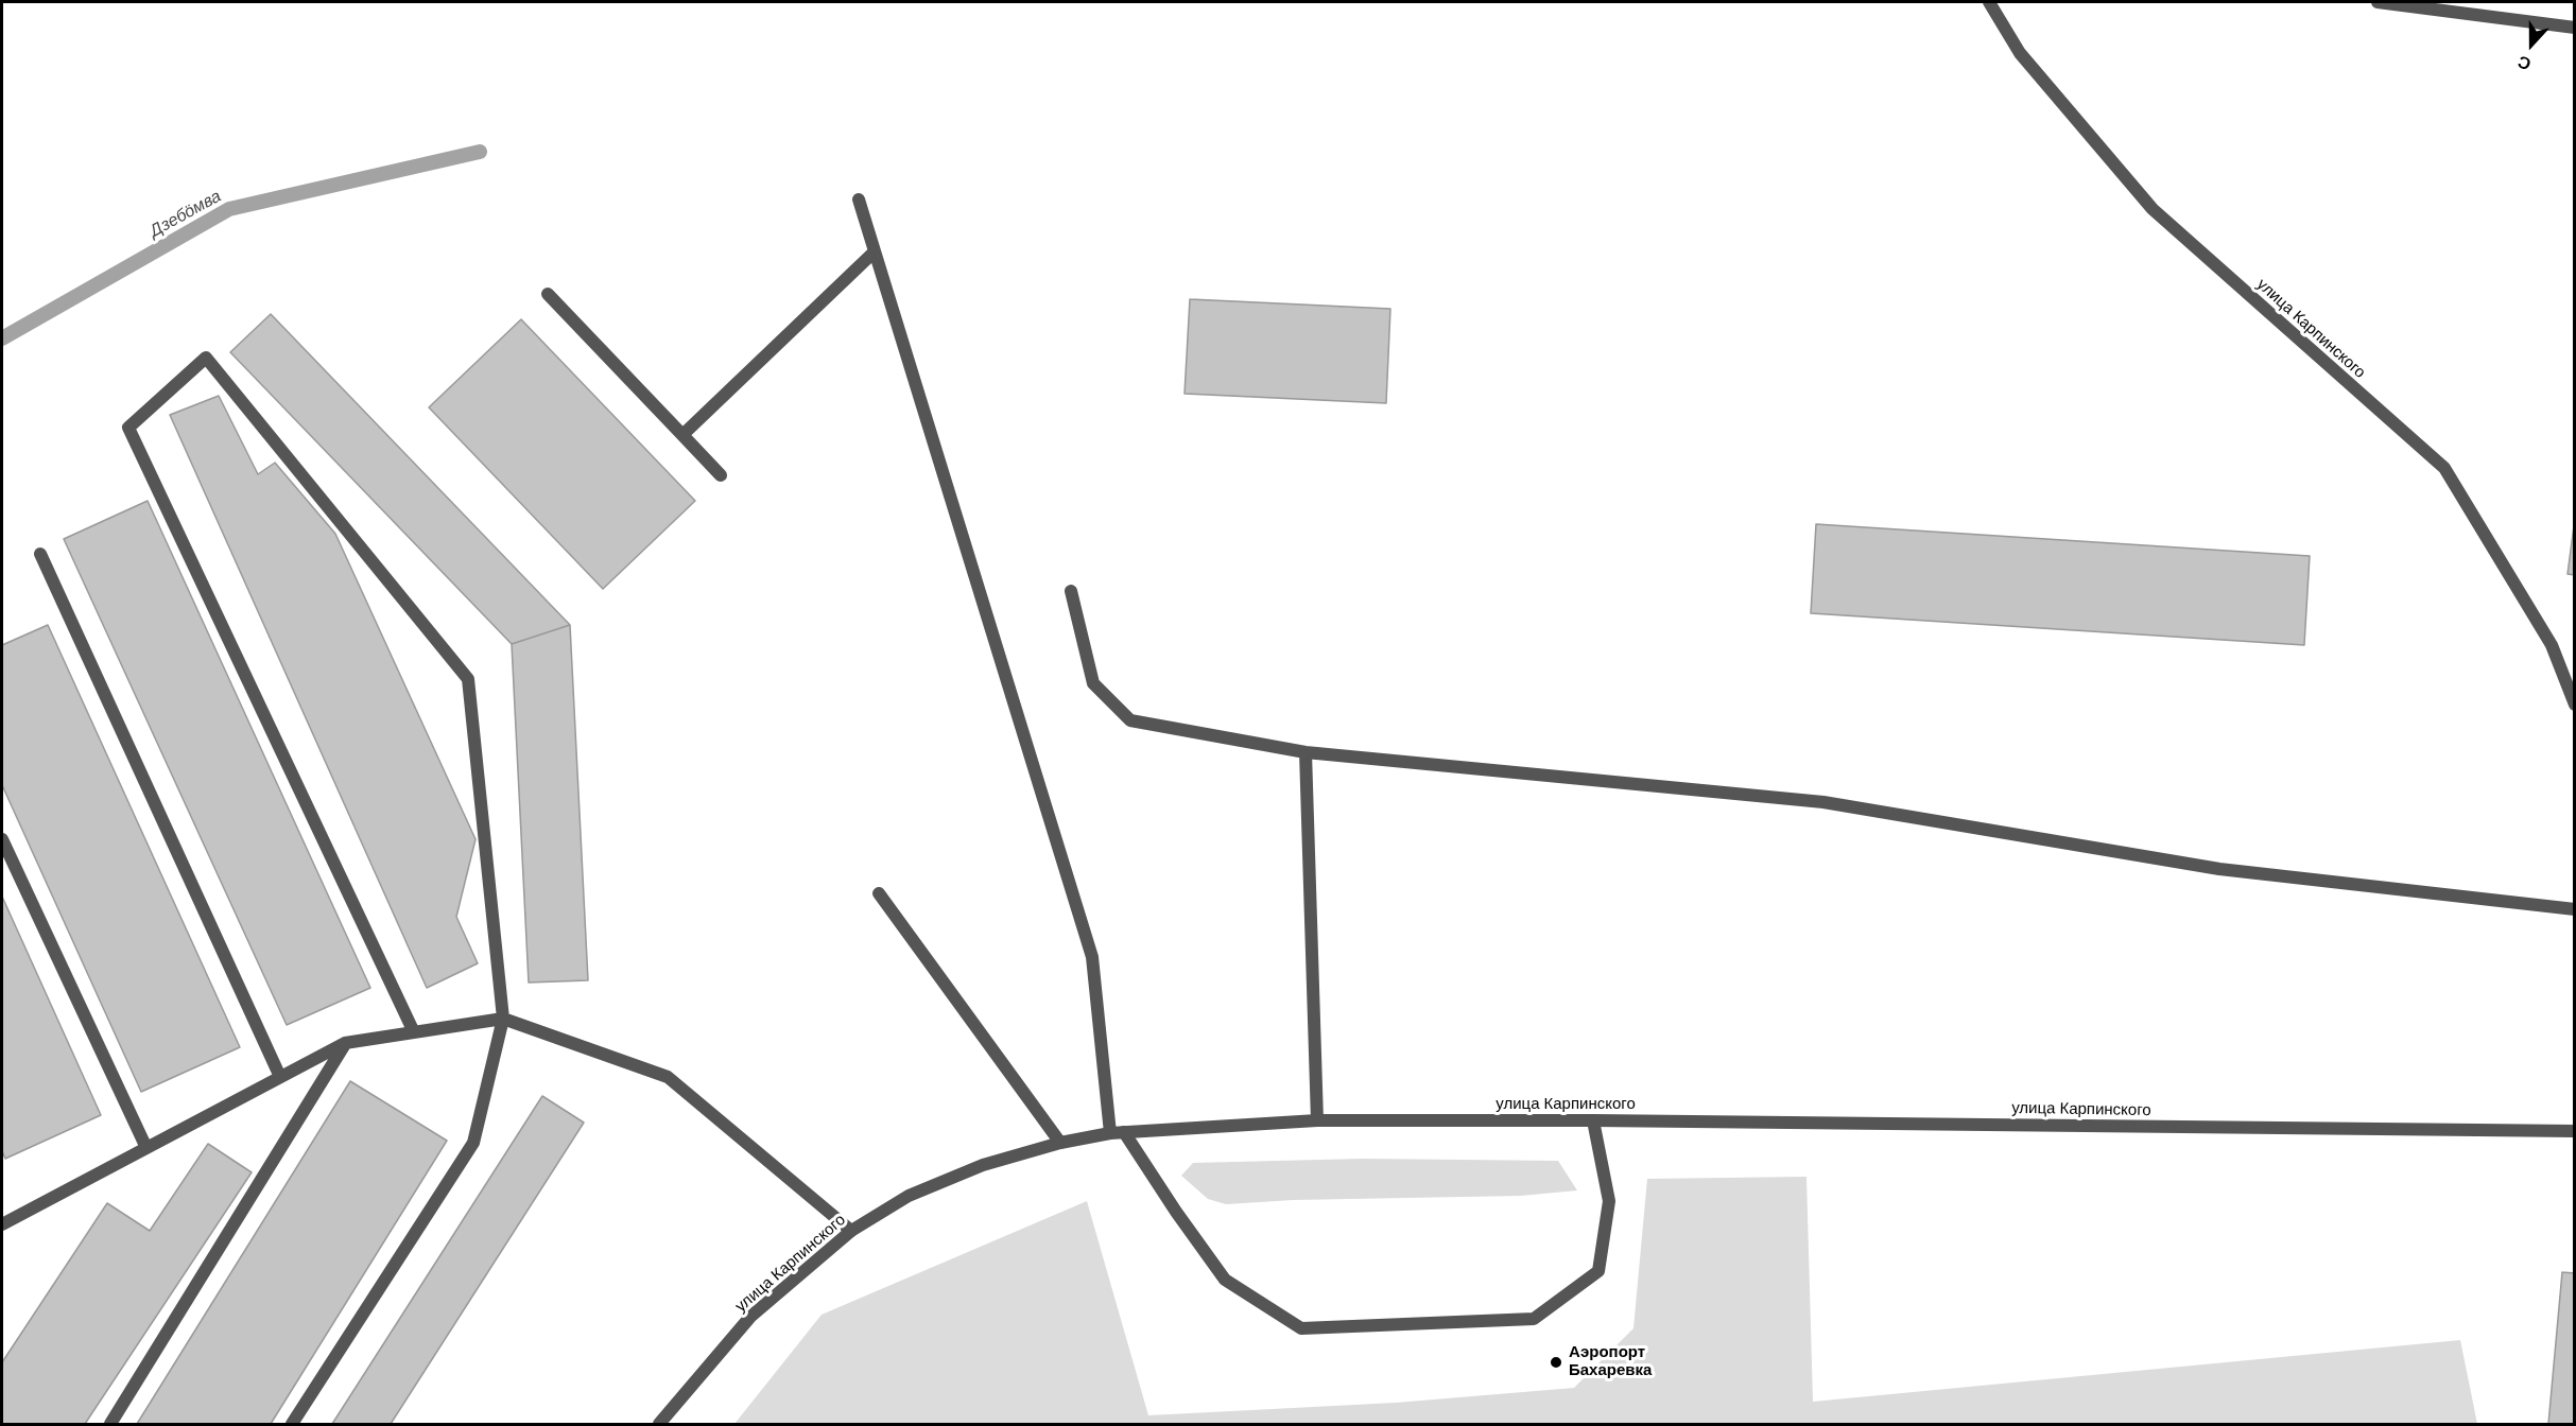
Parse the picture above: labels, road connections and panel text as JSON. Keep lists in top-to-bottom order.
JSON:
{
  "streets": {
    "street": ["улица Карпинского"]
  },
  "water": ["Дзебӧмва"],
  "places": ["Аэропорт Бахаревка"],
  "north": "bottom"
}
